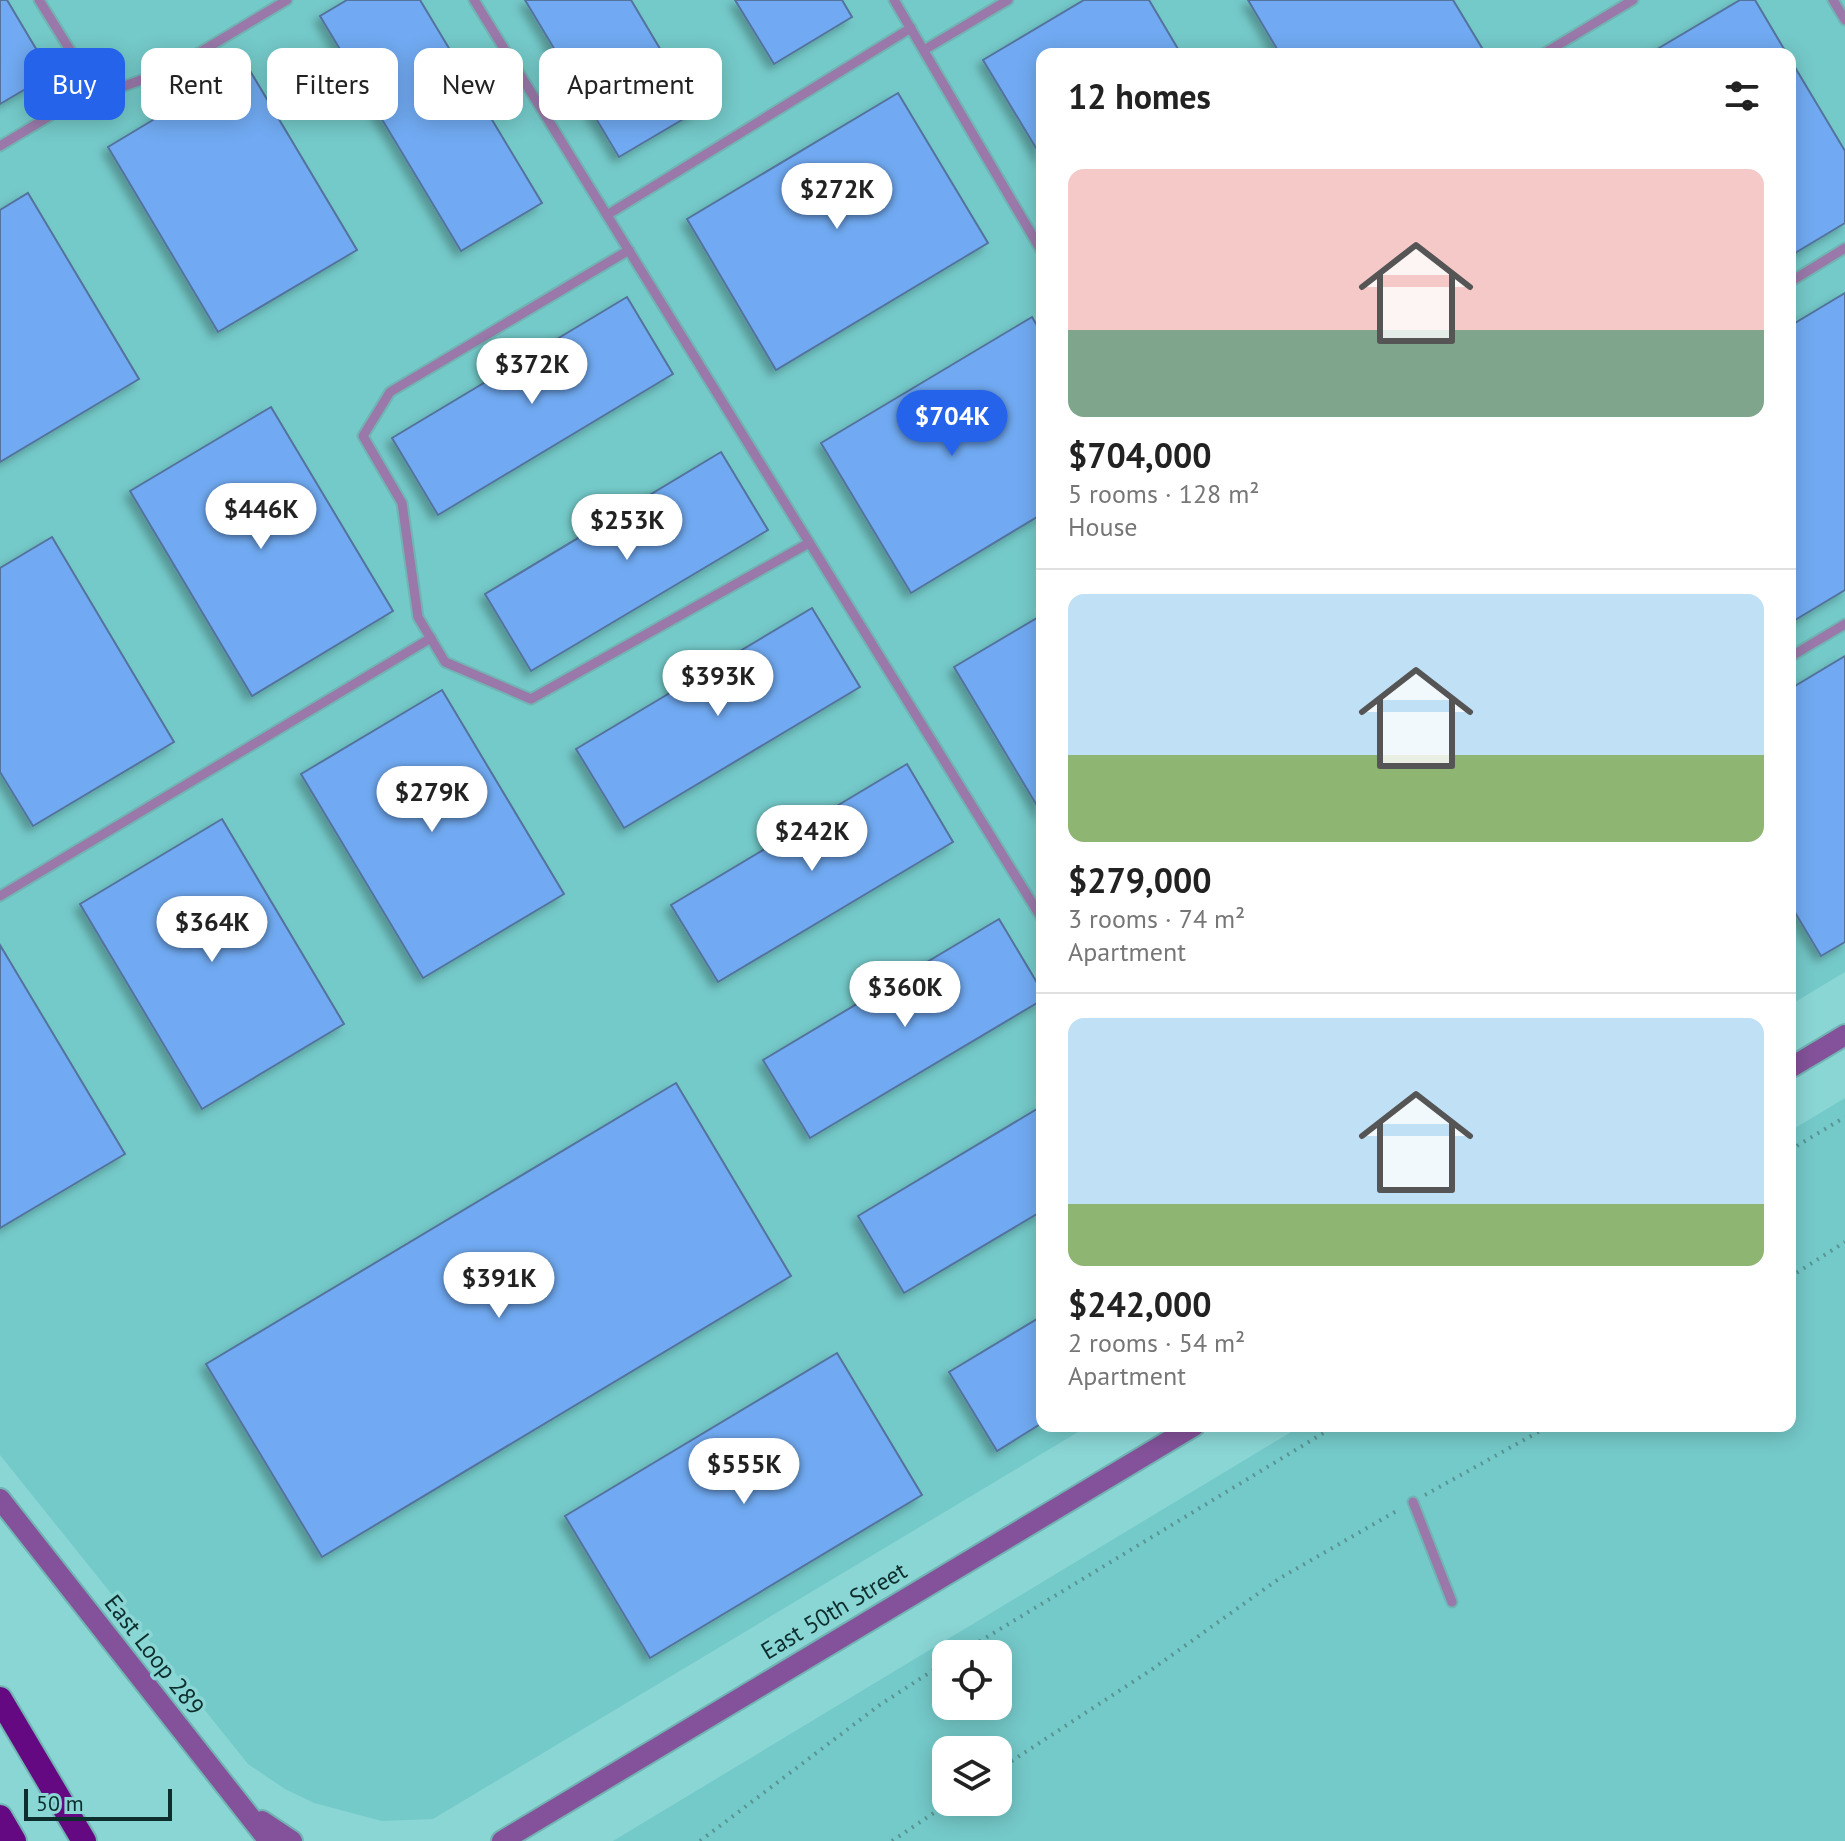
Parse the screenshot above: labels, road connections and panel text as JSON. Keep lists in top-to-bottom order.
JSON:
{
  "streets": {
    "main road": ["East 50th Street", "East Loop 289"]
  },
  "scale_bar": "50 m",
  "page": {
    "chip": [
      "Buy",
      "Rent",
      "Filters",
      "New",
      "Apartment"
    ],
    "heading": "12 homes",
    "list": [
      {
        "name": "$704,000",
        "note": "5 rooms · 128 m² · House"
      },
      {
        "name": "$279,000",
        "note": "3 rooms · 74 m² · Apartment"
      },
      {
        "name": "$242,000",
        "note": "2 rooms · 54 m² · Apartment"
      }
    ],
    "price": [
      "$272K",
      "$372K",
      "$704K",
      "$446K",
      "$253K",
      "$393K",
      "$279K",
      "$242K",
      "$364K",
      "$360K",
      "$391K",
      "$555K"
    ],
    "scale": "50 m"
  }
}
